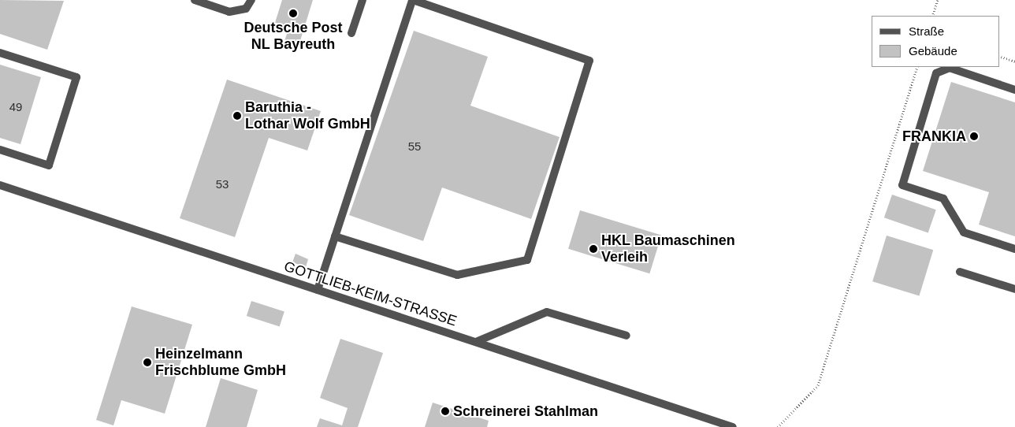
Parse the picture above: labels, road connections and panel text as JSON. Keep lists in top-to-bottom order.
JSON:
{
  "streets": {
    "street": ["GOTTLIEB-KEIM-STRASSE"]
  },
  "places": [
    "Deutsche Post NL Bayreuth",
    "Baruthia - Lothar Wolf GmbH",
    "FRANKIA",
    "HKL Baumaschinen Verleih",
    "Heinzelmann Frischblume GmbH",
    "Schreinerei Stahlman"
  ],
  "house_numbers": ["49", "55", "53"],
  "legend": ["Straße", "Gebäude"]
}
